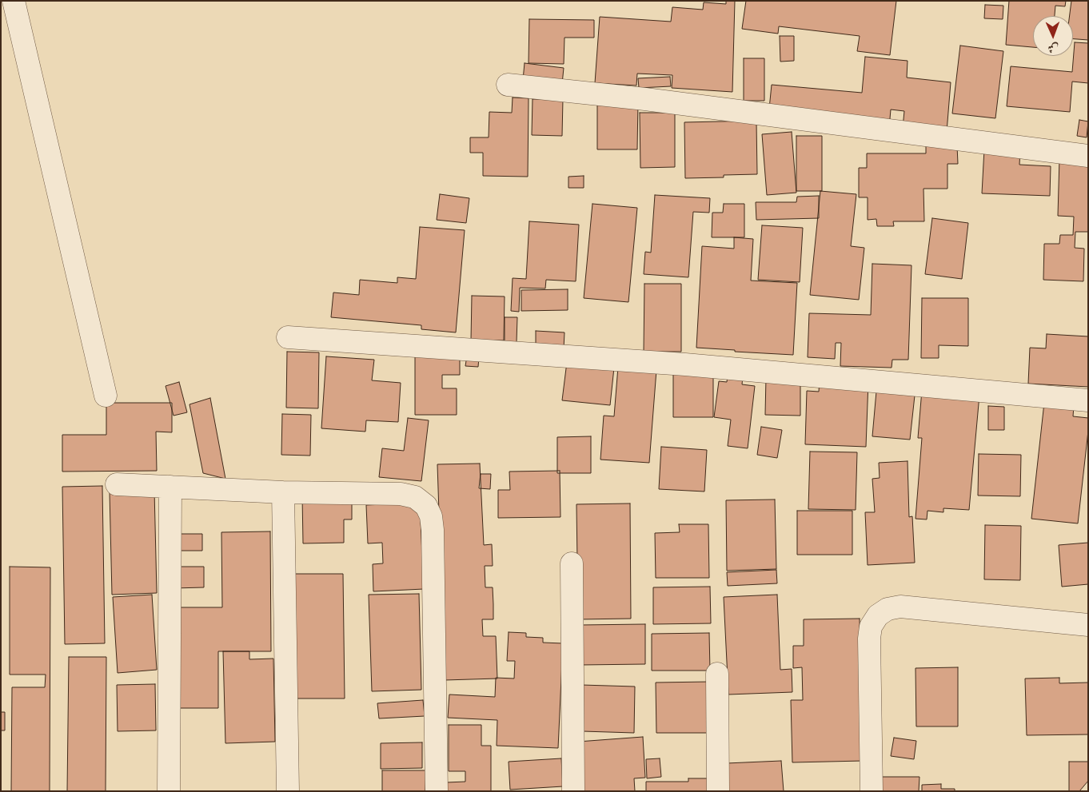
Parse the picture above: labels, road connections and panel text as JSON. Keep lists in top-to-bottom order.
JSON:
{
  "north": "bottom"
}
